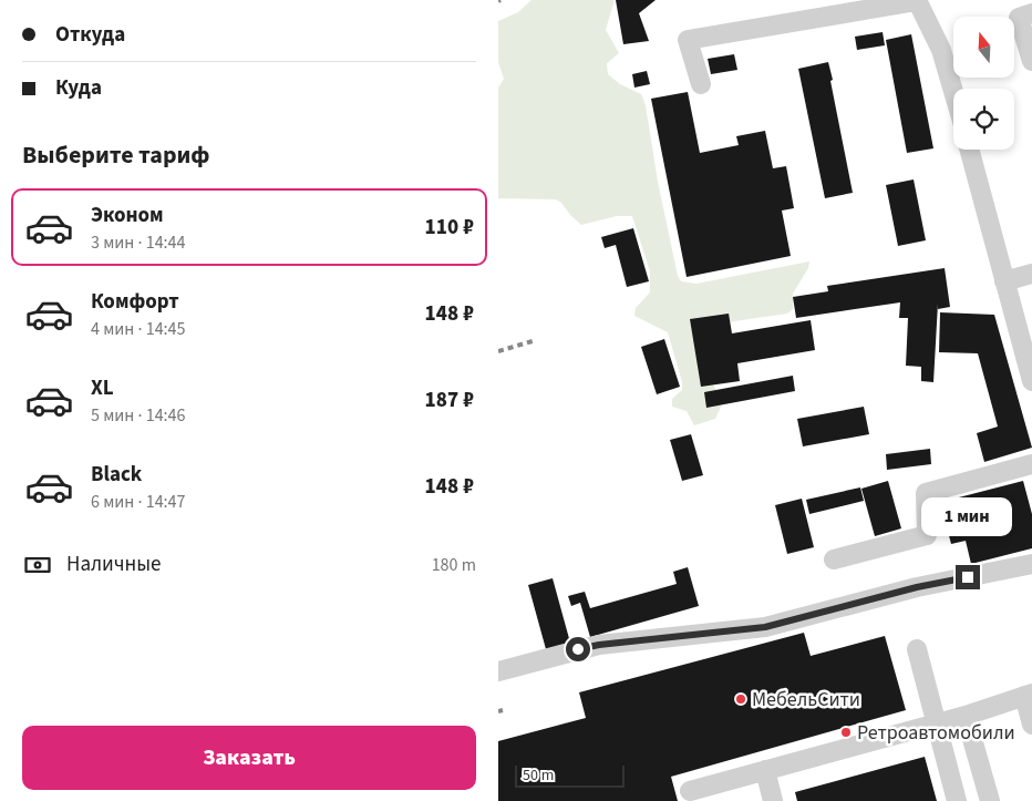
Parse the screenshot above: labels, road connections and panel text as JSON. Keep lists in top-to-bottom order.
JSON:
{
  "places": ["МебельСити", "Ретроавтомобили"],
  "scale_bar": "50 m",
  "north": "top",
  "page": {
    "banner": ["Откуда", "Куда"],
    "heading": "Выберите тариф",
    "list": [
      {
        "name": "Эконом",
        "note": "3 мин · 14:44",
        "value": "110 ₽"
      },
      {
        "name": "Комфорт",
        "note": "4 мин · 14:45",
        "value": "148 ₽"
      },
      {
        "name": "XL",
        "note": "5 мин · 14:46",
        "value": "187 ₽"
      },
      {
        "name": "Black",
        "note": "6 мин · 14:47",
        "value": "148 ₽"
      }
    ],
    "bubble": "1 мин",
    "pay": ["Наличные", "180 m"],
    "buttons": "Заказать",
    "scale": "50 m"
  }
}
